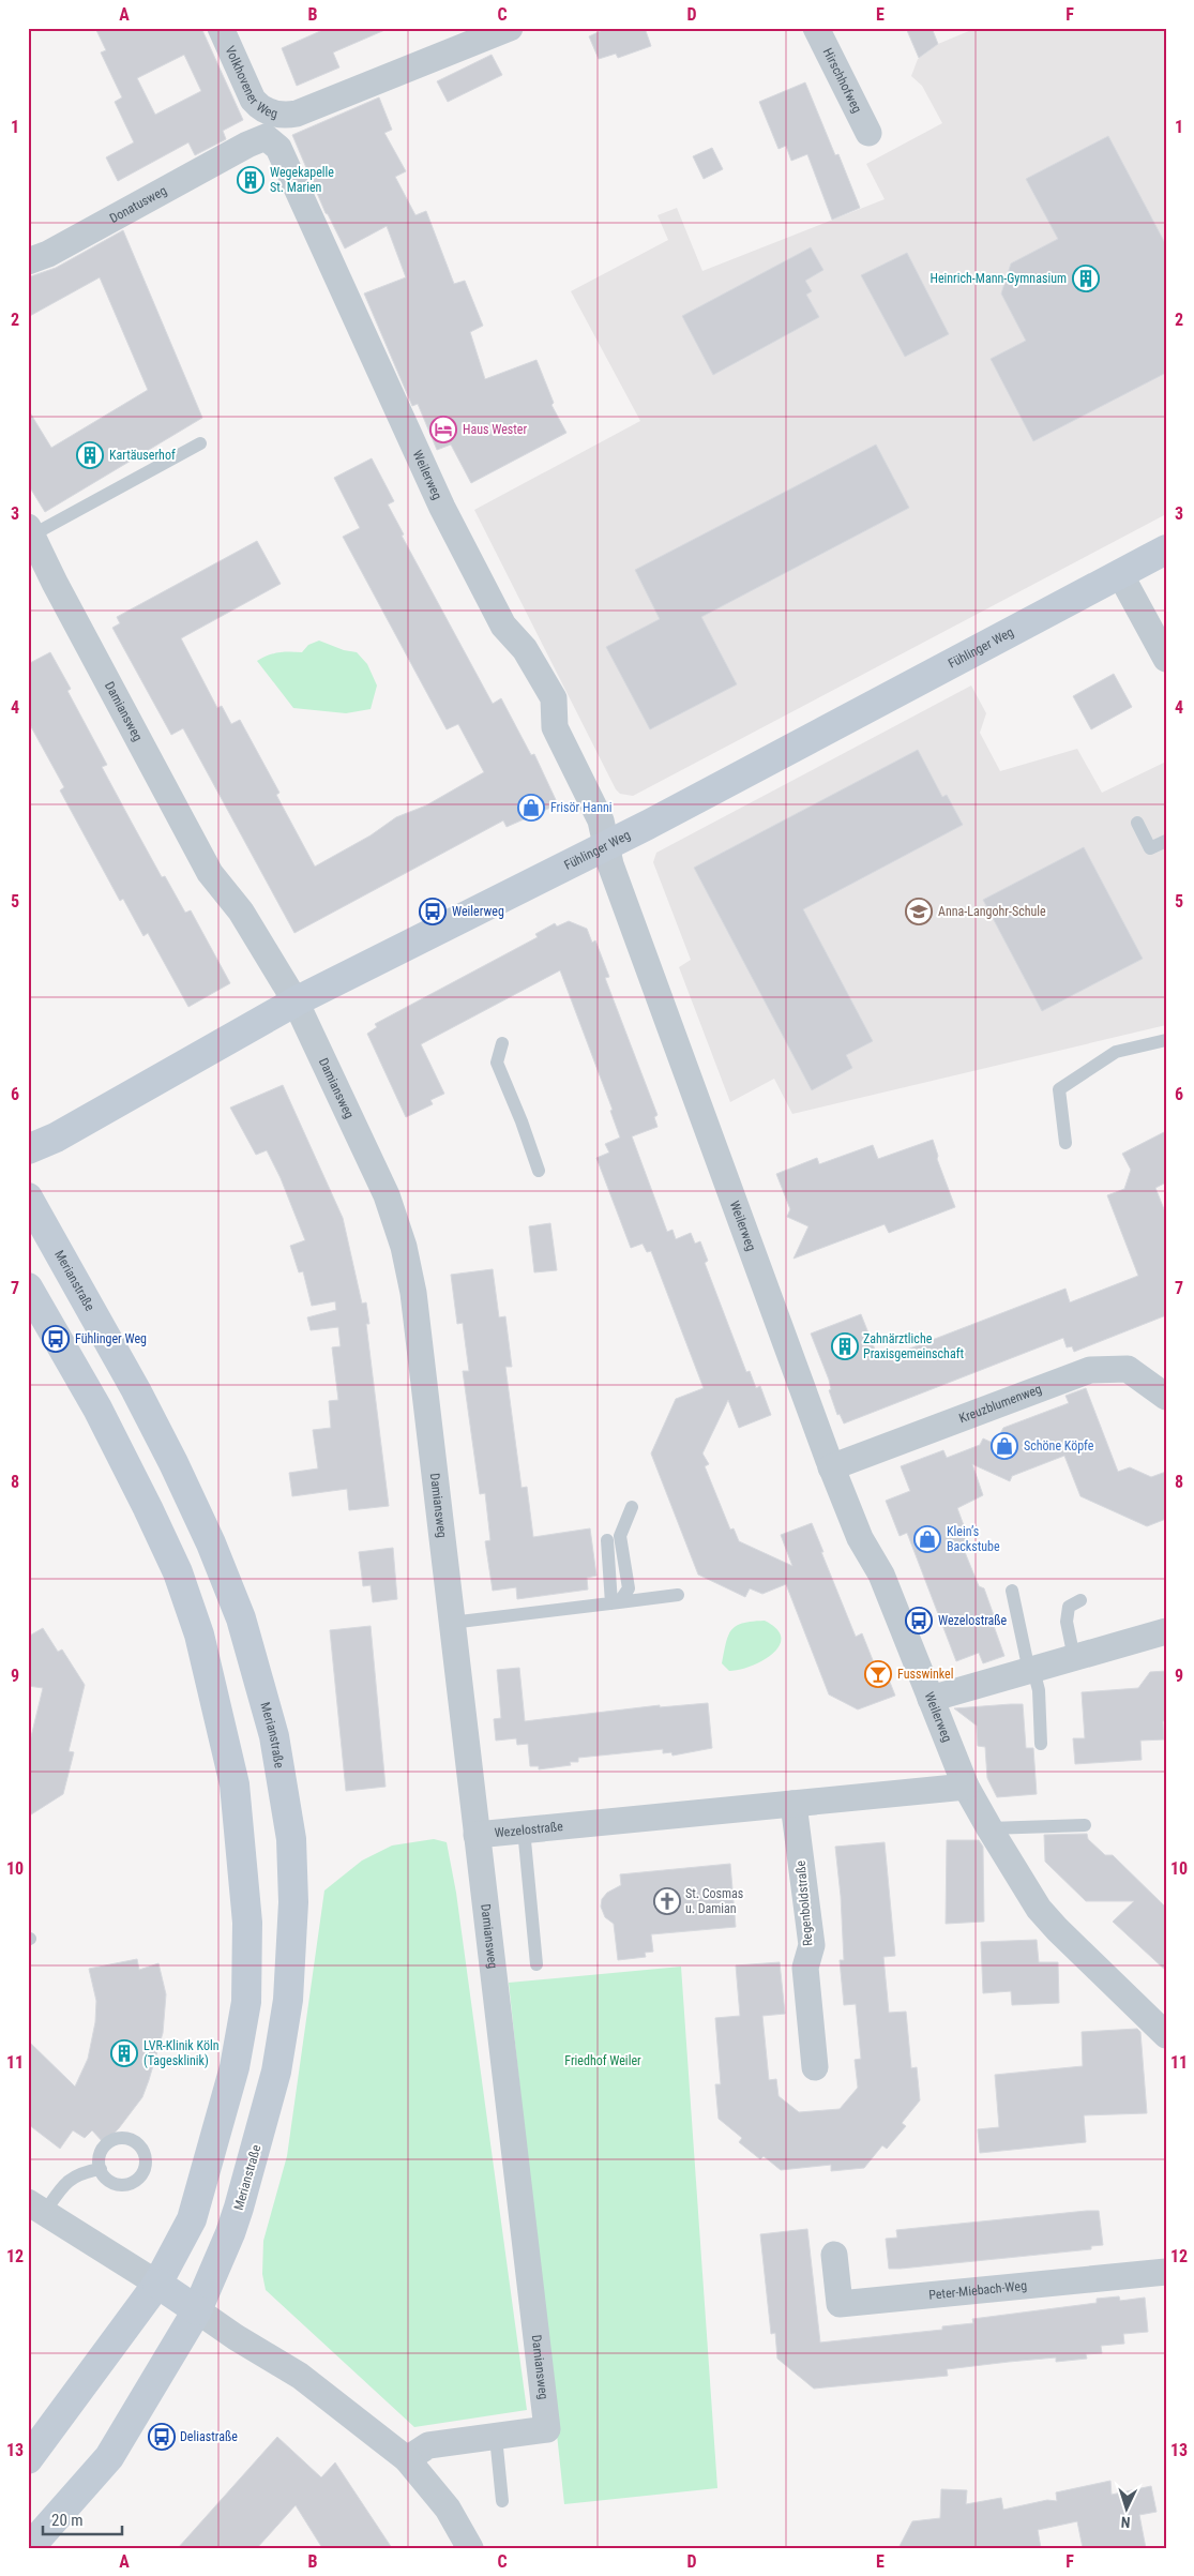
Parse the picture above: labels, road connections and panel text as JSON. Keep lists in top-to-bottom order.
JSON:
{
  "streets": {
    "street": [
      "Volkhovener Weg",
      "Hirschhofweg",
      "Donatusweg",
      "Weilerweg",
      "Fühlinger Weg",
      "Damiansweg",
      "Merianstraße",
      "Kreuzblumenweg",
      "Wezelostraße",
      "Regenboldstraße",
      "Peter-Miebach-Weg"
    ]
  },
  "crossings": [
    ["Donatusweg", "Weilerweg"],
    ["Weilerweg", "Fühlinger Weg"],
    ["Weilerweg", "Kreuzblumenweg"],
    ["Weilerweg", "Wezelostraße"],
    ["Fühlinger Weg", "Damiansweg"],
    ["Damiansweg", "Wezelostraße"],
    ["Wezelostraße", "Regenboldstraße"]
  ],
  "parks": ["Friedhof Weiler"],
  "places": {
    "building": [
      "Wegekapelle St. Marien",
      "Heinrich-Mann-Gymnasium",
      "Kartäuserhof",
      "Zahnärztliche Praxisgemeinschaft",
      "LVR-Klinik Köln (Tagesklinik)"
    ],
    "hotel": ["Haus Wester"],
    "shop": ["Frisör Hanni", "Schöne Köpfe", "Klein’s Backstube"],
    "bus stop": [
      "Weilerweg",
      "Fühlinger Weg",
      "Wezelostraße",
      "Deliastraße"
    ],
    "school or university": ["Anna-Langohr-Schule"],
    "bar": ["Fusswinkel"],
    "church": ["St. Cosmas u. Damian"]
  },
  "scale_bar": "20 m",
  "north": "bottom",
  "grid": {
    "columns": [
      "A",
      "B",
      "C",
      "D",
      "E",
      "F"
    ],
    "rows": [
      "1",
      "2",
      "3",
      "4",
      "5",
      "6",
      "7",
      "8",
      "9",
      "10",
      "11",
      "12",
      "13"
    ]
  }
}
